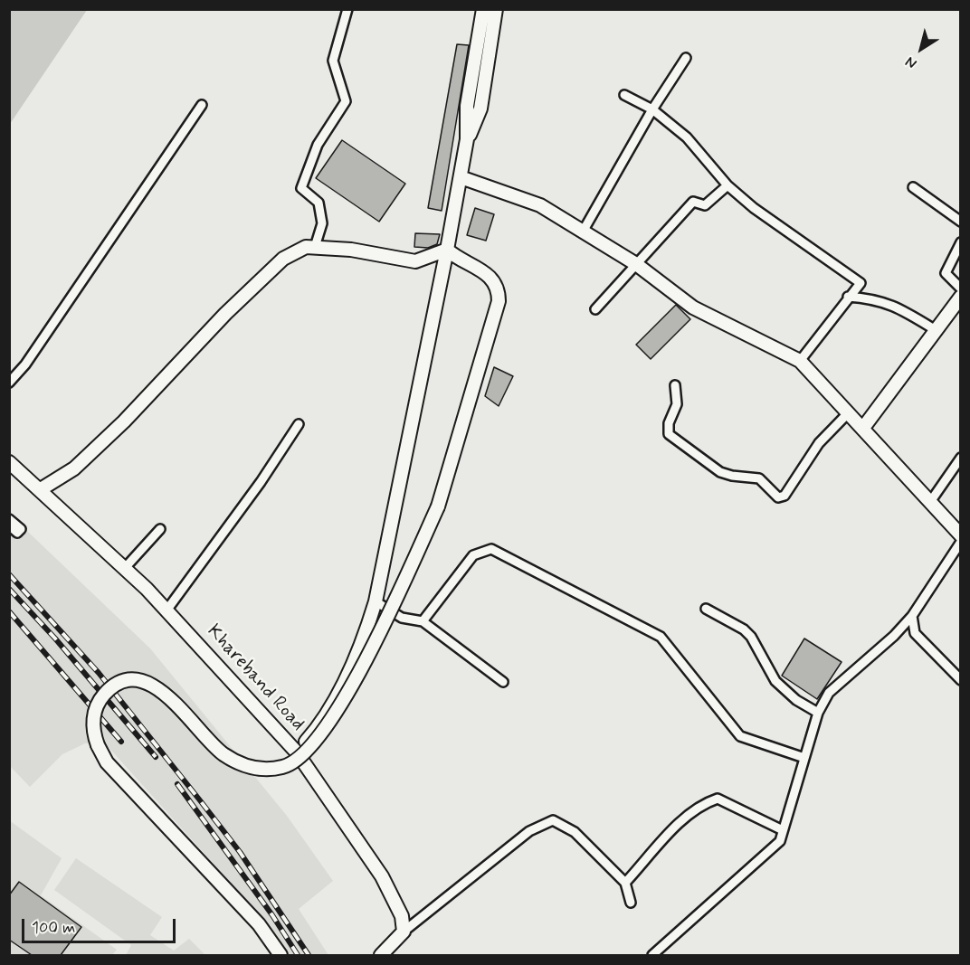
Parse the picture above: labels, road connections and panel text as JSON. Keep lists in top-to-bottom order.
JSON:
{
  "streets": {
    "main road": ["Khareband Road"]
  },
  "scale_bar": "100 m",
  "north": "bottom left"
}
